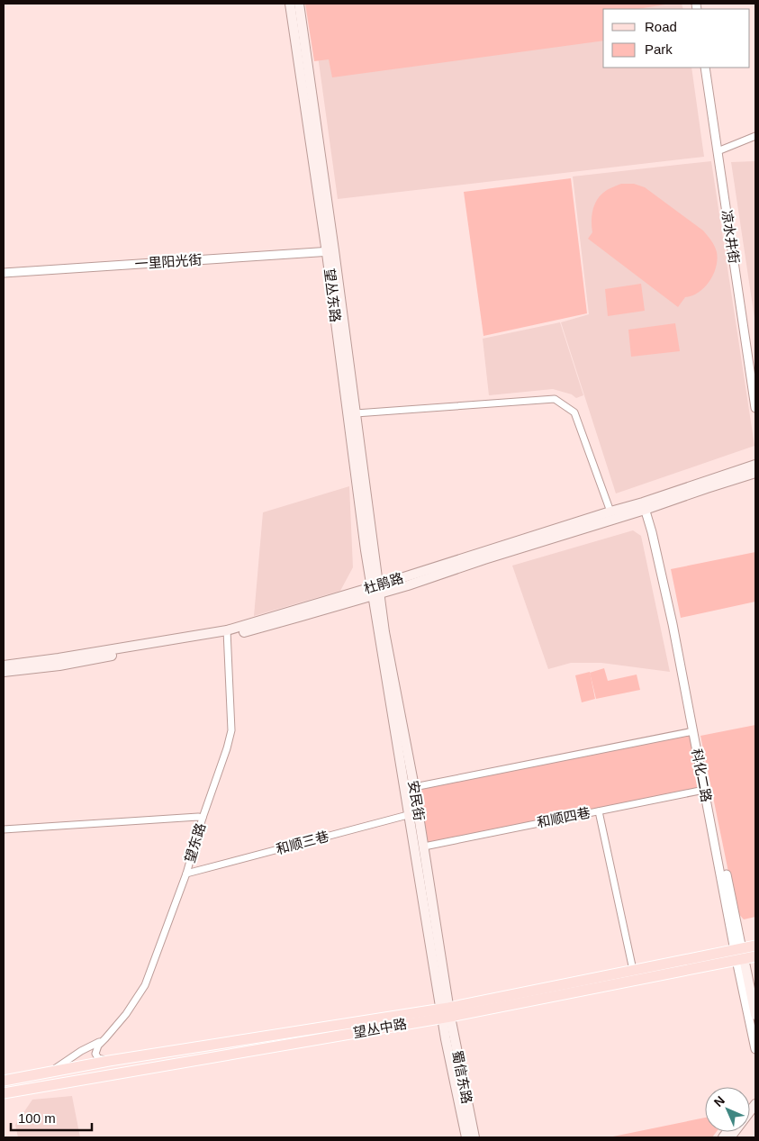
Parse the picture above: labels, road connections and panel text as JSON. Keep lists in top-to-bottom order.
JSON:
{
  "streets": {
    "main road": [
      "望丛东路",
      "杜鹃路",
      "安民街",
      "望丛中路",
      "蜀信东路"
    ],
    "street": [
      "凉水井街",
      "一里阳光街",
      "科化二路",
      "和顺四巷",
      "望东路",
      "和顺三巷"
    ]
  },
  "crossings": [
    ["一里阳光街", "望丛东路"],
    ["望丛东路", "杜鹃路"],
    ["望丛东路", "安民街"],
    ["杜鹃路", "科化二路"],
    ["杜鹃路", "安民街"],
    ["杜鹃路", "望东路"],
    ["科化二路", "和顺四巷"],
    ["科化二路", "望丛中路"],
    ["安民街", "和顺四巷"],
    ["安民街", "和顺三巷"],
    ["安民街", "望丛中路"],
    ["安民街", "蜀信东路"],
    ["望东路", "和顺三巷"],
    ["望东路", "望丛中路"],
    ["望丛中路", "蜀信东路"]
  ],
  "legend": ["Road", "Park"],
  "scale_bar": "100 m",
  "north": "top left"
}
